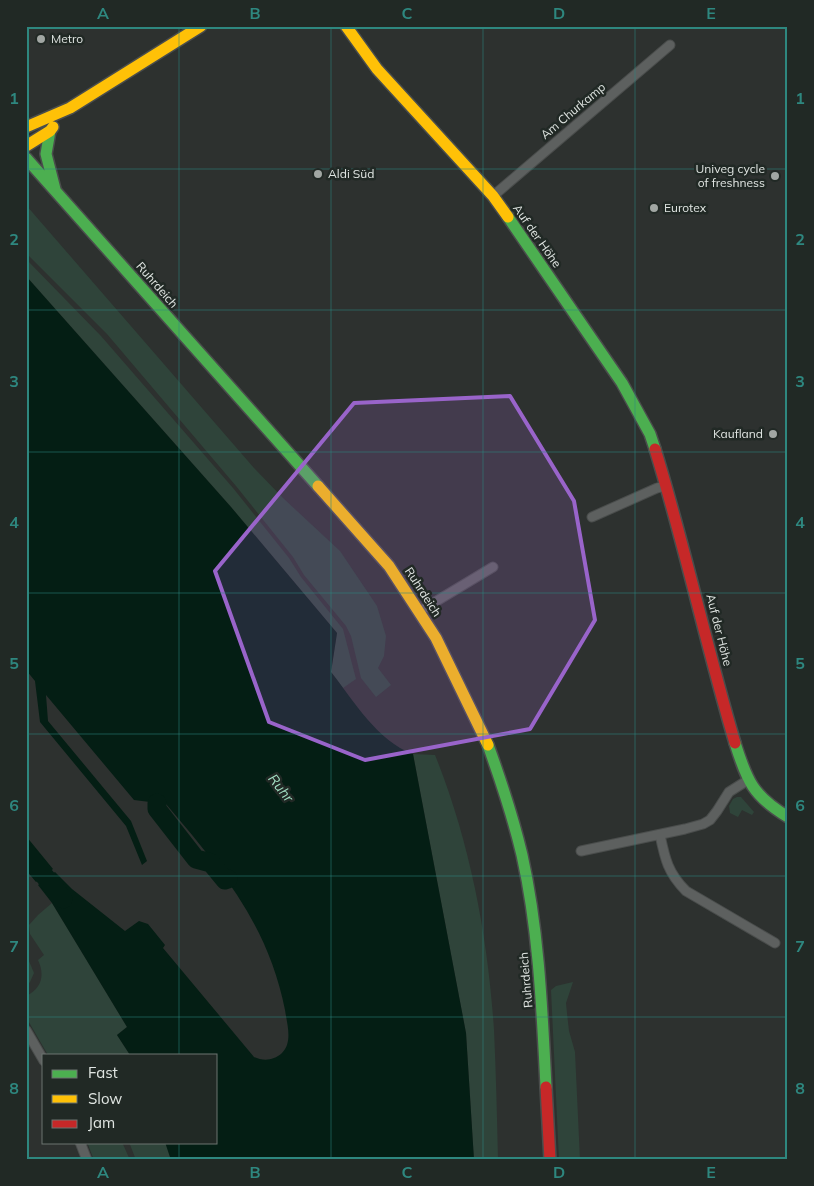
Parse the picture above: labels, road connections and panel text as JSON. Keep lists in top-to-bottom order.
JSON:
{
  "streets": {
    "street": ["Am Churkamp", "Auf der Höhe", "Ruhrdeich"]
  },
  "crossings": [
    ["Am Churkamp", "Auf der Höhe"]
  ],
  "water": ["Ruhr"],
  "places": [
    "Metro",
    "Aldi Süd",
    "Univeg cycle of freshness",
    "Eurotex",
    "Kaufland"
  ],
  "legend": ["Fast", "Slow", "Jam"],
  "grid": {
    "columns": [
      "A",
      "B",
      "C",
      "D",
      "E"
    ],
    "rows": [
      "1",
      "2",
      "3",
      "4",
      "5",
      "6",
      "7",
      "8"
    ]
  }
}
